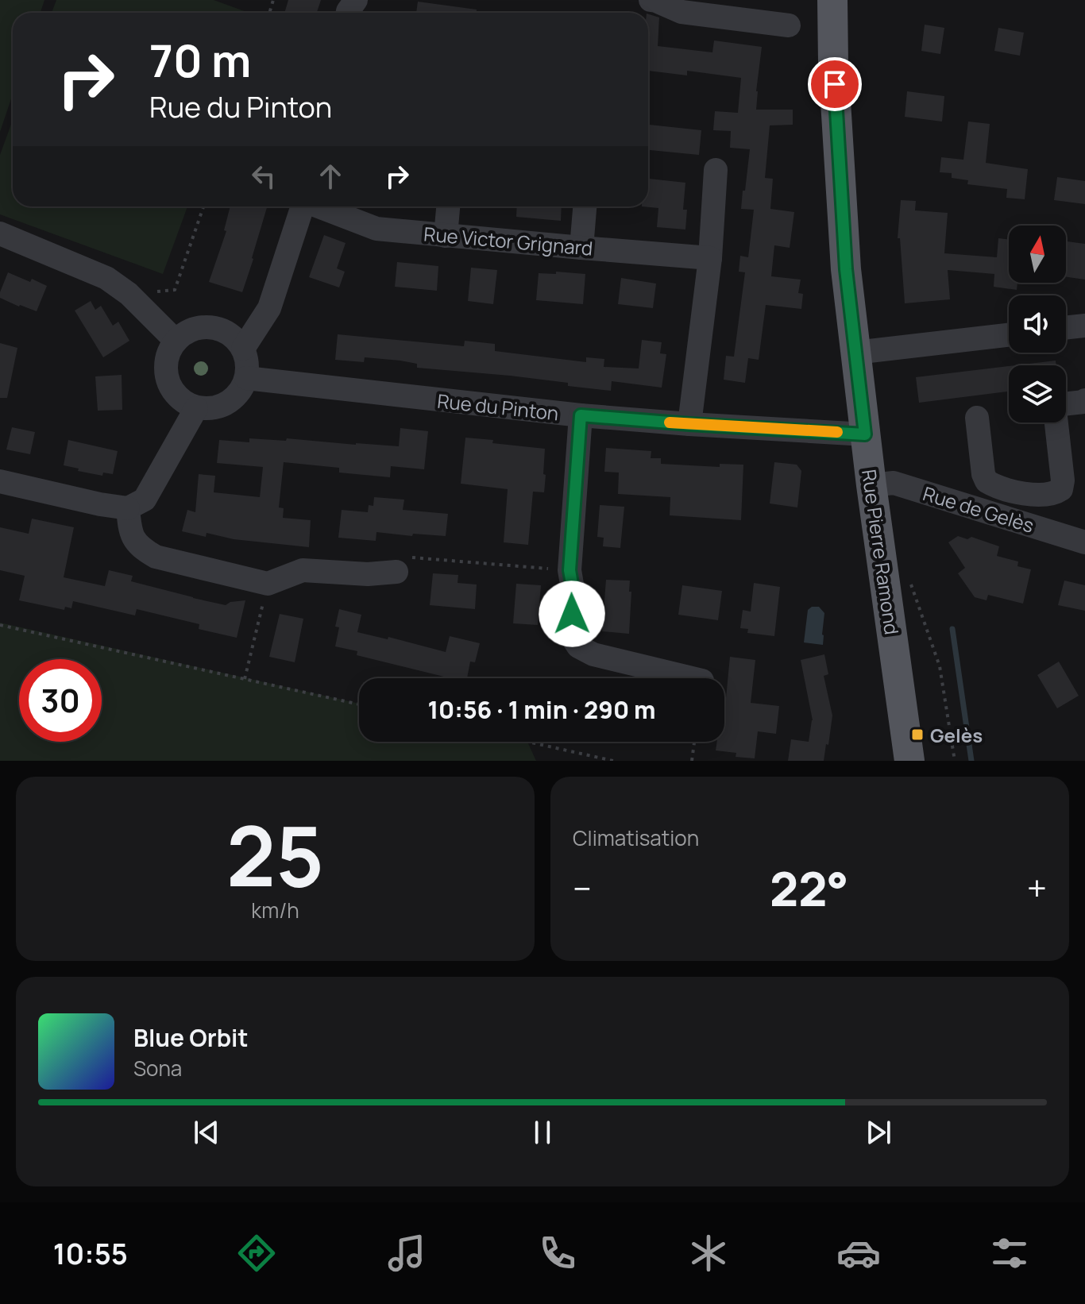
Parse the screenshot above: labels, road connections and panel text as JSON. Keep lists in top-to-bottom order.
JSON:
{
  "streets": {
    "main road": ["Rue Pierre Ramond"],
    "street": ["Rue Victor Grignard", "Rue du Pinton", "Rue de Gelès"]
  },
  "crossings": [
    ["Rue Victor Grignard", "Rue du Pinton"],
    ["Rue du Pinton", "Rue Pierre Ramond"],
    ["Rue de Gelès", "Rue Pierre Ramond"]
  ],
  "places": {
    "transit": ["Gelès"]
  },
  "north": "top",
  "page": {
    "turn": ["70 m", "Rue du Pinton"],
    "limit": "30",
    "trip": "10:56 · 1 min · 290 m",
    "tile": [
      ["25", "km/h"],
      "Climatisation"
    ],
    "heat": ["−", "22°", "+"],
    "song": ["Blue Orbit", "Sona"],
    "tabs": "10:55"
  }
}
